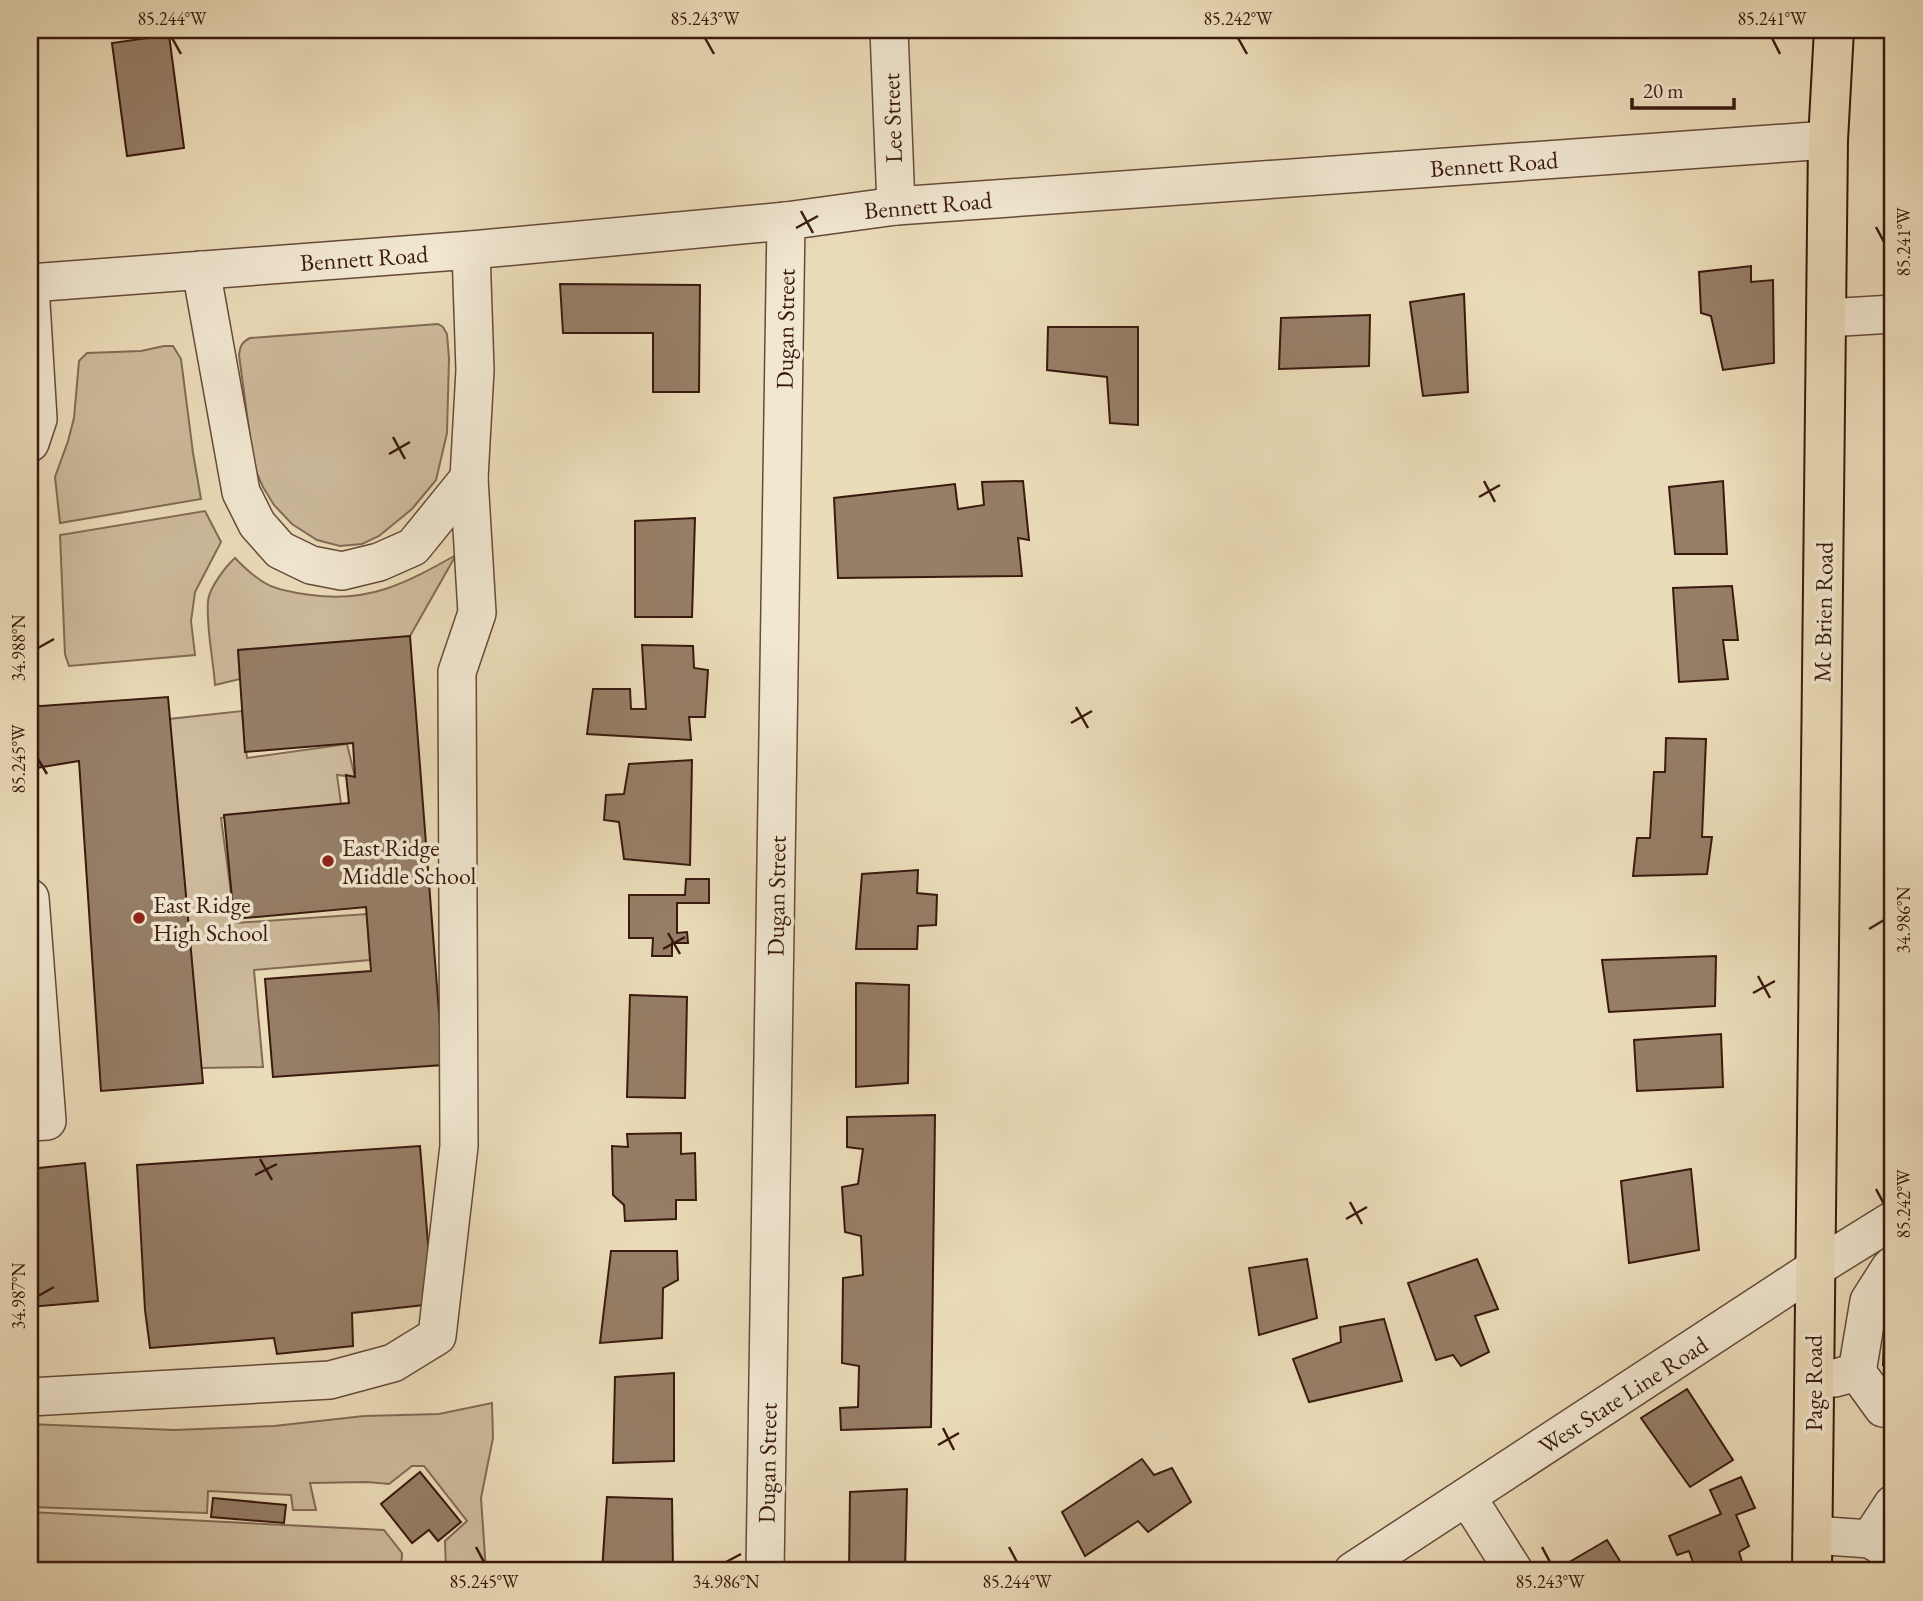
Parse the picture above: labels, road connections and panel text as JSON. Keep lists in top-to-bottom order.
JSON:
{
  "streets": {
    "main road": ["Mc Brien Road", "Page Road"],
    "street": [
      "Lee Street",
      "Bennett Road",
      "Dugan Street",
      "West State Line Road"
    ]
  },
  "crossings": [
    ["Lee Street", "Bennett Road"],
    ["Bennett Road", "Dugan Street"],
    ["Bennett Road", "Mc Brien Road"],
    ["Mc Brien Road", "Page Road"],
    ["Page Road", "West State Line Road"]
  ],
  "places": ["East Ridge Middle School", "East Ridge High School"],
  "scale_bar": "20 m",
  "coordinates": [
    "85.244°W",
    "85.243°W",
    "85.242°W",
    "85.241°W",
    "34.988°N",
    "85.245°W",
    "34.986°N",
    "34.987°N"
  ]
}
